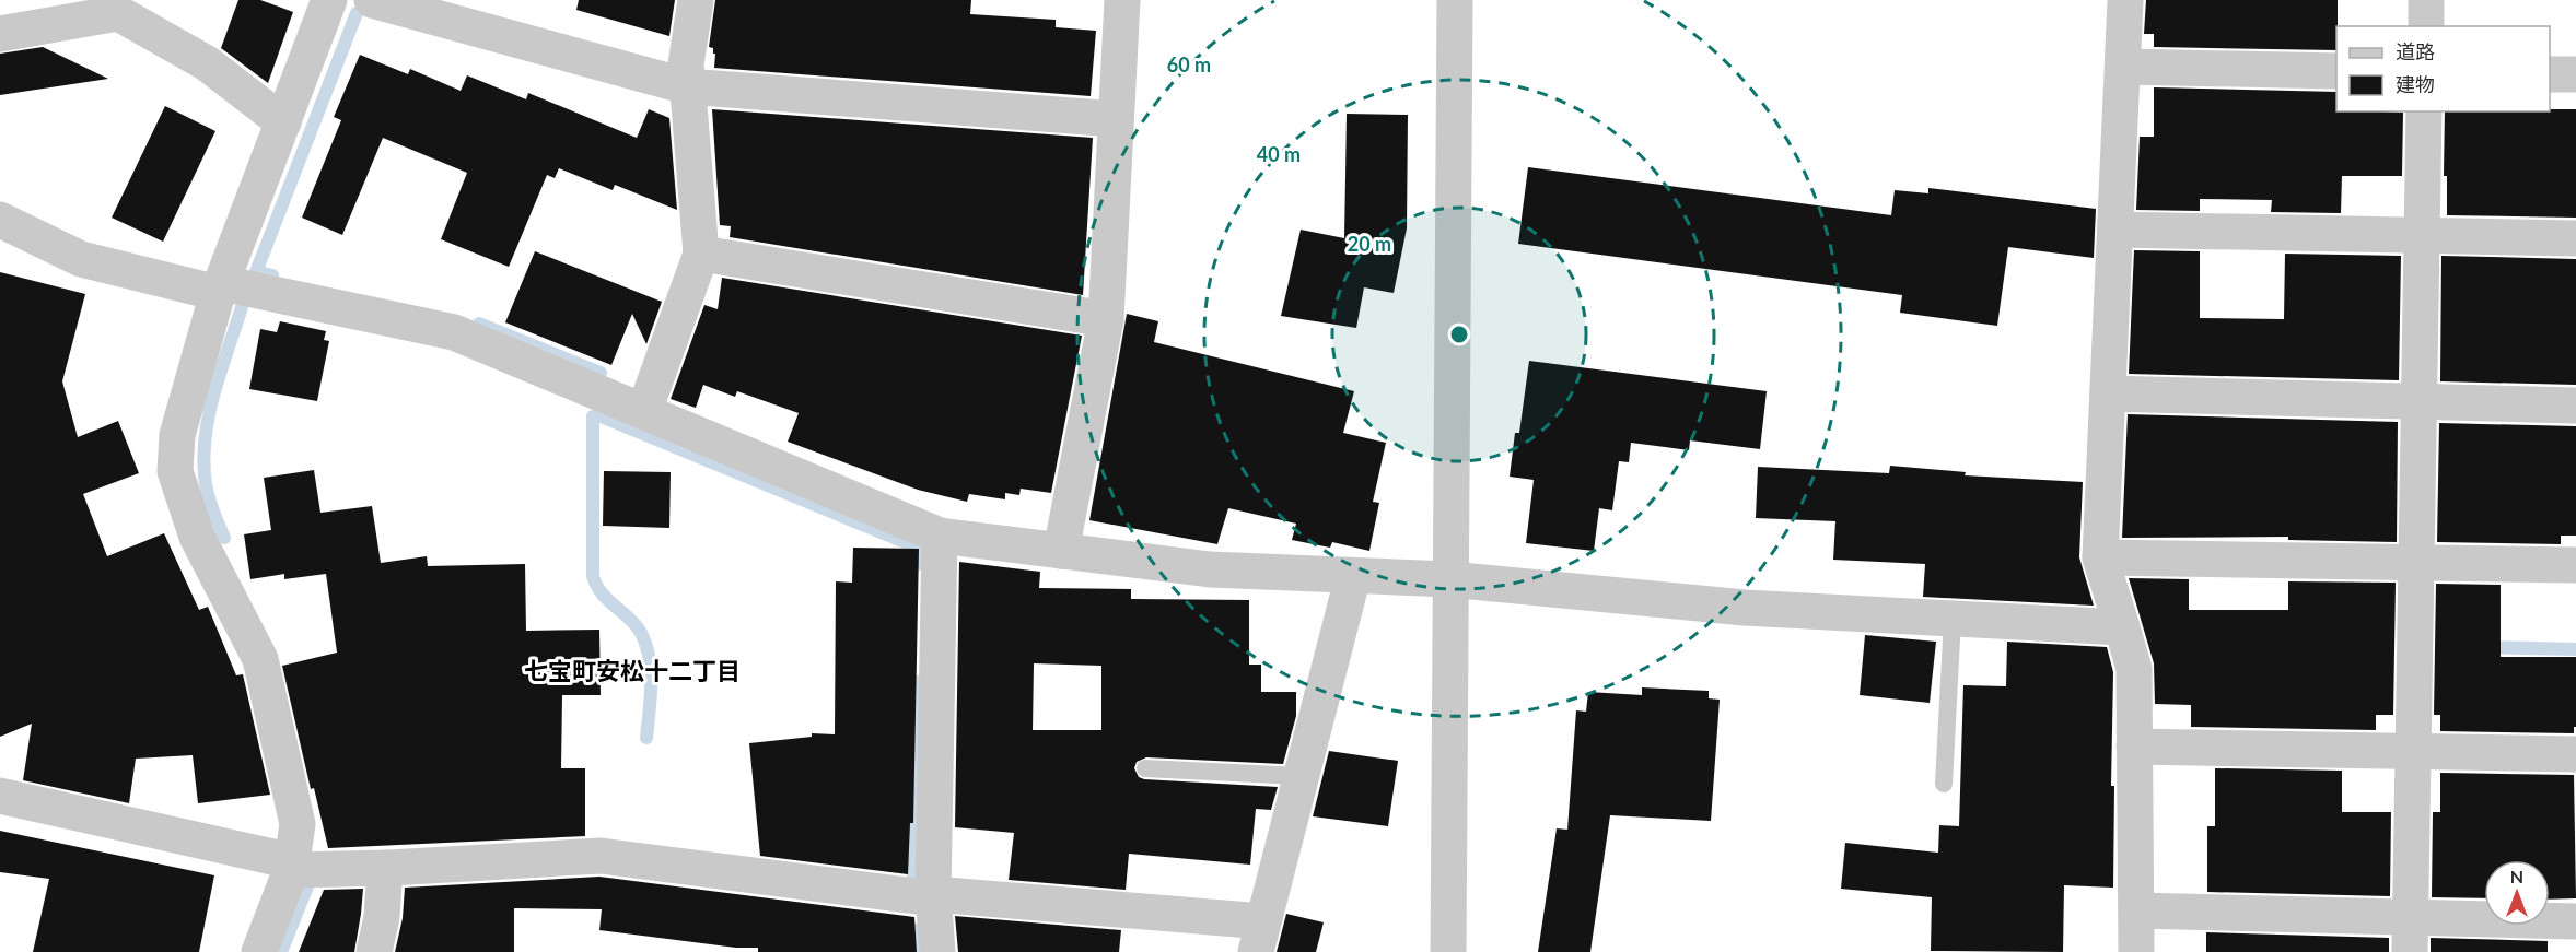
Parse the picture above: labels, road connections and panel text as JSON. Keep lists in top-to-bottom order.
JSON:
{
  "districts": ["七宝町安松十二丁目"],
  "legend": ["道路", "建物"],
  "north": "top",
  "rings": ["60 m", "40 m", "20 m"]
}
